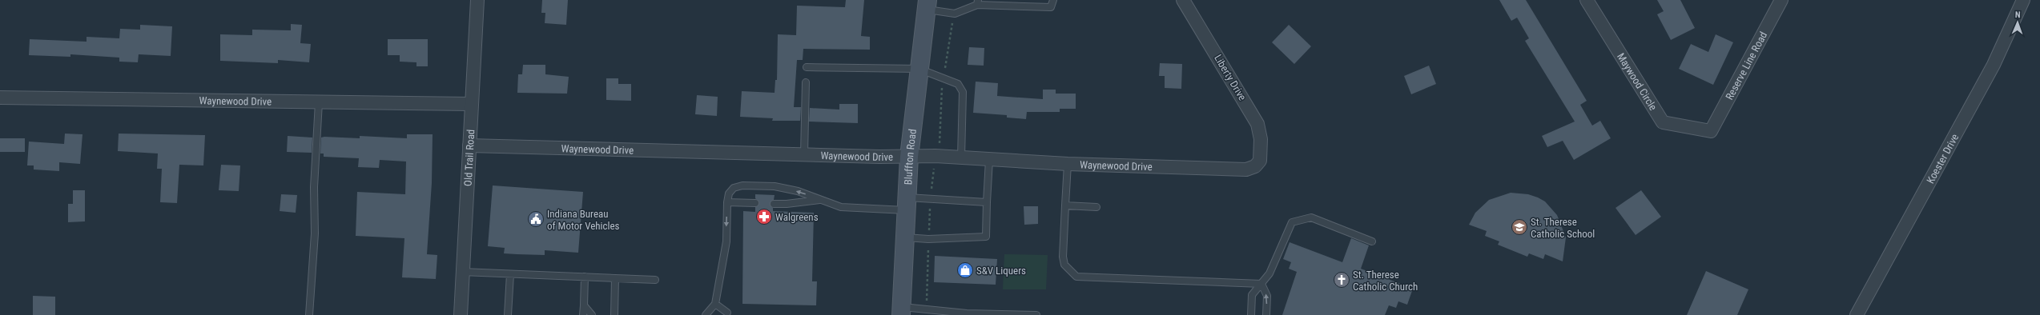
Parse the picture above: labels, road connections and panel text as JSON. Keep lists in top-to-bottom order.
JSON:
{
  "streets": {
    "main road": ["Bluffton Road"],
    "street": [
      "Reserve Line Road",
      "Liberty Drive",
      "Maywood Circle",
      "Waynewood Drive",
      "Old Trail Road",
      "Koester Drive"
    ]
  },
  "crossings": [
    ["Reserve Line Road", "Maywood Circle"],
    ["Liberty Drive", "Waynewood Drive"],
    ["Waynewood Drive", "Old Trail Road"],
    ["Waynewood Drive", "Bluffton Road"]
  ],
  "places": {
    "pharmacy": ["Walgreens"],
    "public building": ["Indiana Bureau of Motor Vehicles"],
    "school or university": ["St. Therese Catholic School"],
    "shop": ["S&V Liquers"],
    "church": ["St. Therese Catholic Church"]
  },
  "north": "top"
}
